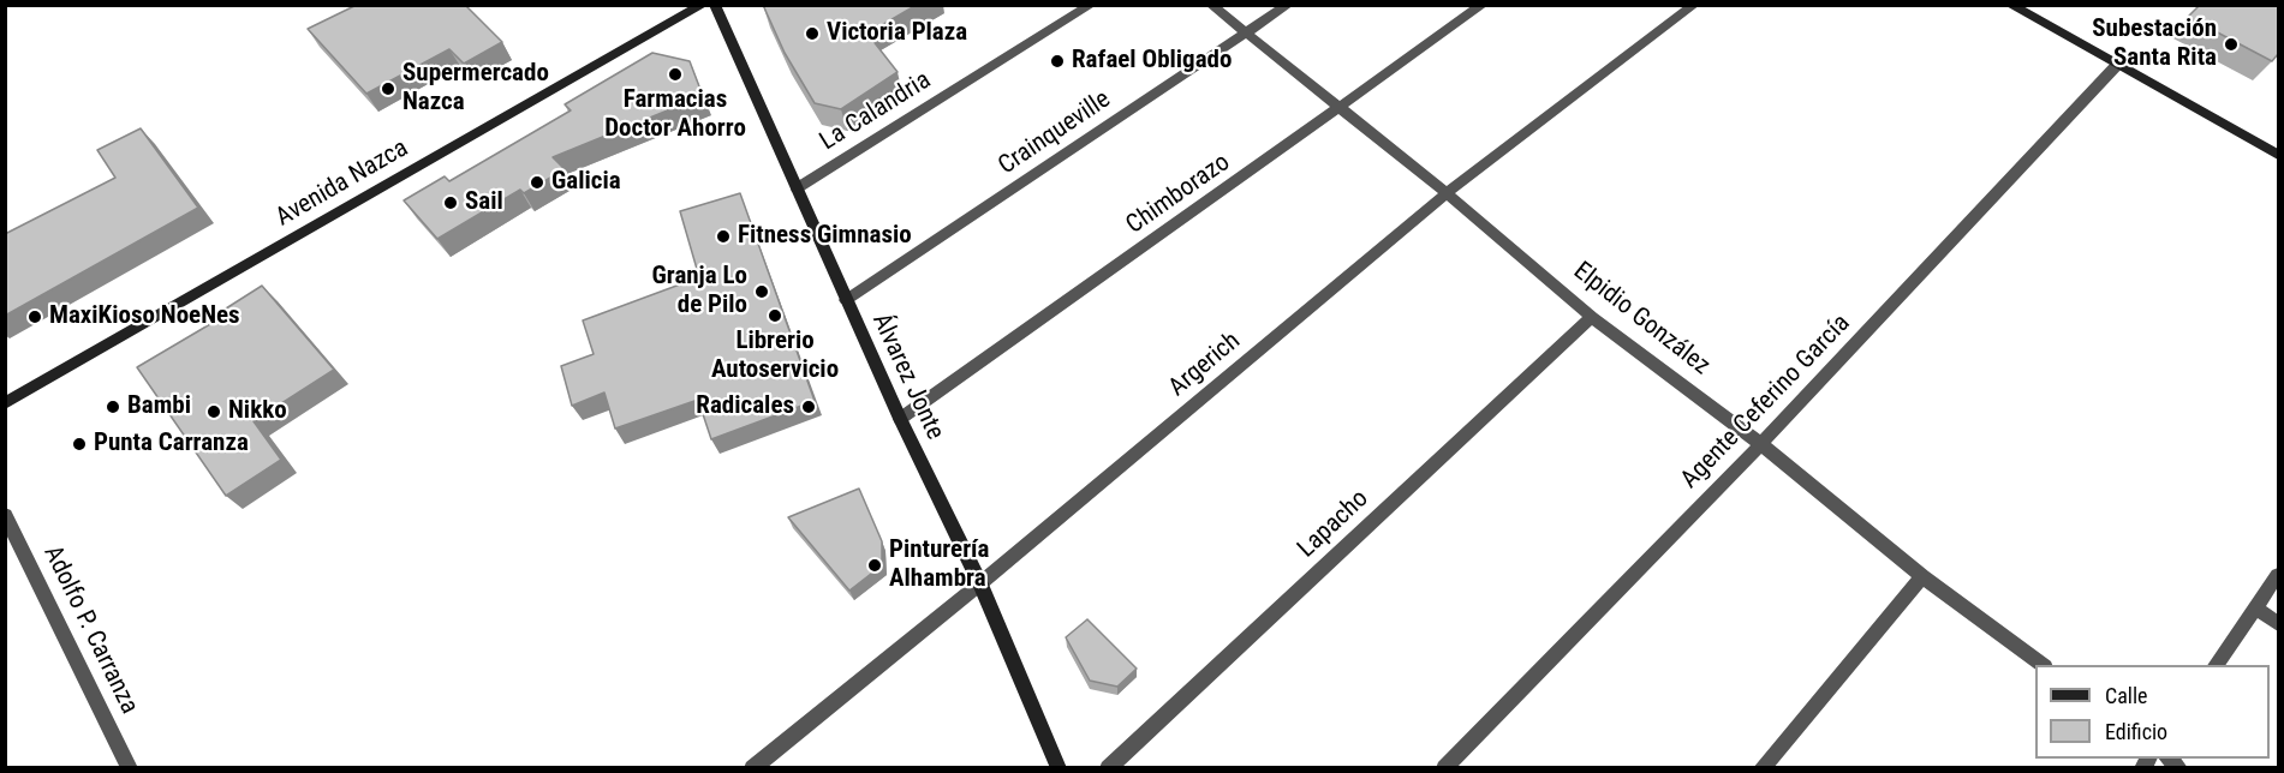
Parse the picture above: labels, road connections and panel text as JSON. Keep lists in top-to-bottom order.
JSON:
{
  "streets": {
    "street": [
      "La Calandria",
      "Crainqueville",
      "Avenida Nazca",
      "Chimborazo",
      "Elpidio González",
      "Argerich",
      "Álvarez Jonte",
      "Agente Ceferino García",
      "Lapacho",
      "Adolfo P. Carranza"
    ]
  },
  "crossings": [
    ["La Calandria", "Álvarez Jonte"],
    ["Crainqueville", "Elpidio González"],
    ["Crainqueville", "Álvarez Jonte"],
    ["Chimborazo", "Elpidio González"],
    ["Chimborazo", "Álvarez Jonte"],
    ["Elpidio González", "Argerich"],
    ["Elpidio González", "Agente Ceferino García"],
    ["Elpidio González", "Lapacho"],
    ["Argerich", "Álvarez Jonte"]
  ],
  "places": [
    "Victoria Plaza",
    "Subestación Santa Rita",
    "Rafael Obligado",
    "Farmacias Doctor Ahorro",
    "Supermercado Nazca",
    "Galicia",
    "Sail",
    "Fitness Gimnasio",
    "Granja Lo de Pilo",
    "Librerio Autoservicio",
    "MaxiKioso NoeNes",
    "Bambi",
    "Radicales",
    "Nikko",
    "Punta Carranza",
    "Pinturería Alhambra"
  ],
  "legend": ["Calle", "Edificio"]
}
